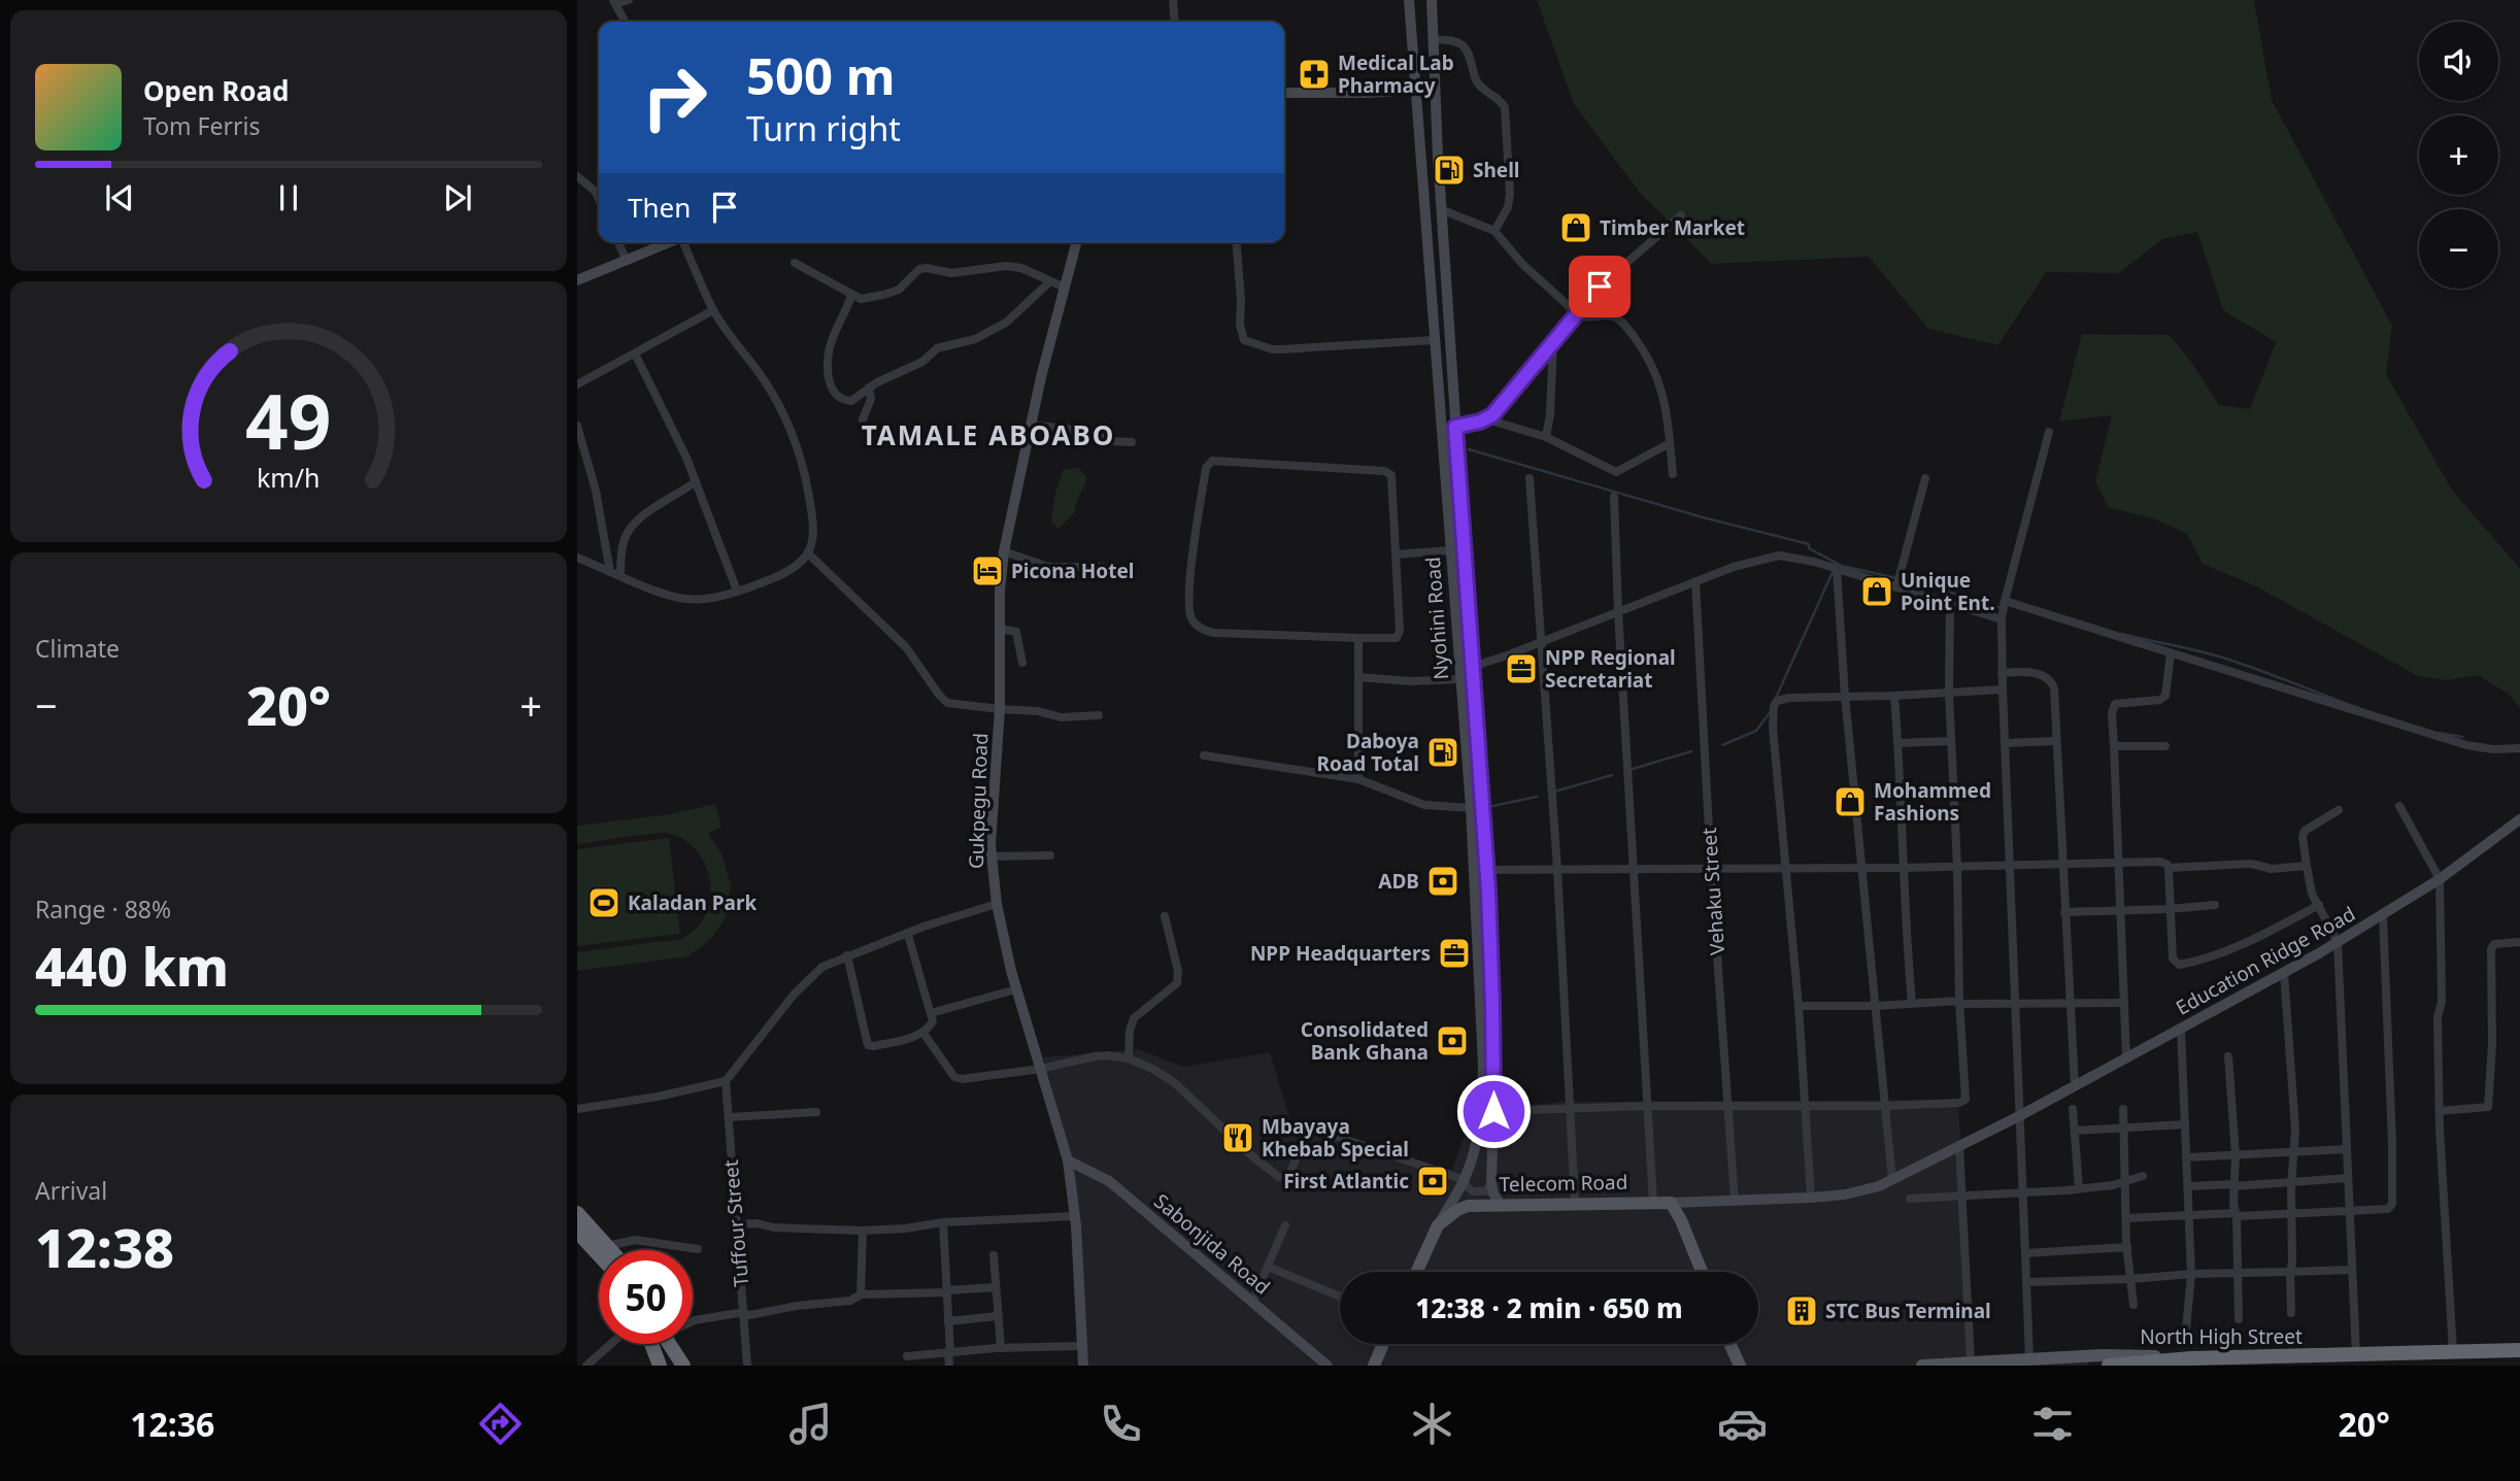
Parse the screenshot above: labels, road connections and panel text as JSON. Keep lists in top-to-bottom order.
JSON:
{
  "streets": {
    "highway": ["North High Street"],
    "main road": ["Telecom Road"],
    "street": [
      "Nyohini Road",
      "Gukpegu Road",
      "Vehaku Street",
      "Education Ridge Road",
      "Tuffour Street",
      "Sabonjida Road"
    ]
  },
  "crossings": [
    ["Nyohini Road", "Telecom Road"],
    ["Gukpegu Road", "Sabonjida Road"],
    ["Vehaku Street", "Education Ridge Road"],
    ["Education Ridge Road", "Telecom Road"]
  ],
  "districts": ["TAMALE ABOABO"],
  "places": {
    "pharmacy": ["Medical Lab Pharmacy"],
    "fuel station": ["Shell", "Daboya Road Total"],
    "shop": ["Timber Market", "Unique Point Ent.", "Mohammed Fashions"],
    "hotel": ["Picona Hotel"],
    "office": ["NPP Regional Secretariat", "NPP Headquarters"],
    "bank": ["ADB", "Consolidated Bank Ghana", "First Atlantic"],
    "sports": ["Kaladan Park"],
    "restaurant": ["Mbayaya Khebab Special"],
    "building": ["STC Bus Terminal"]
  },
  "page": {
    "map_buttons": ["+", "−"],
    "turn": ["500 m", "Turn right"],
    "song": ["Open Road", "Tom Ferris"],
    "then": "Then",
    "tile": [
      "Climate",
      ["Range · 88%", "440 km"],
      ["Arrival", "12:38"]
    ],
    "heat": ["−", "20°", "+"],
    "limit": "50",
    "trip": "12:38 · 2 min · 650 m",
    "tabs": ["12:36", "20°"],
    "gauge": ["49", "km/h"]
  }
}
